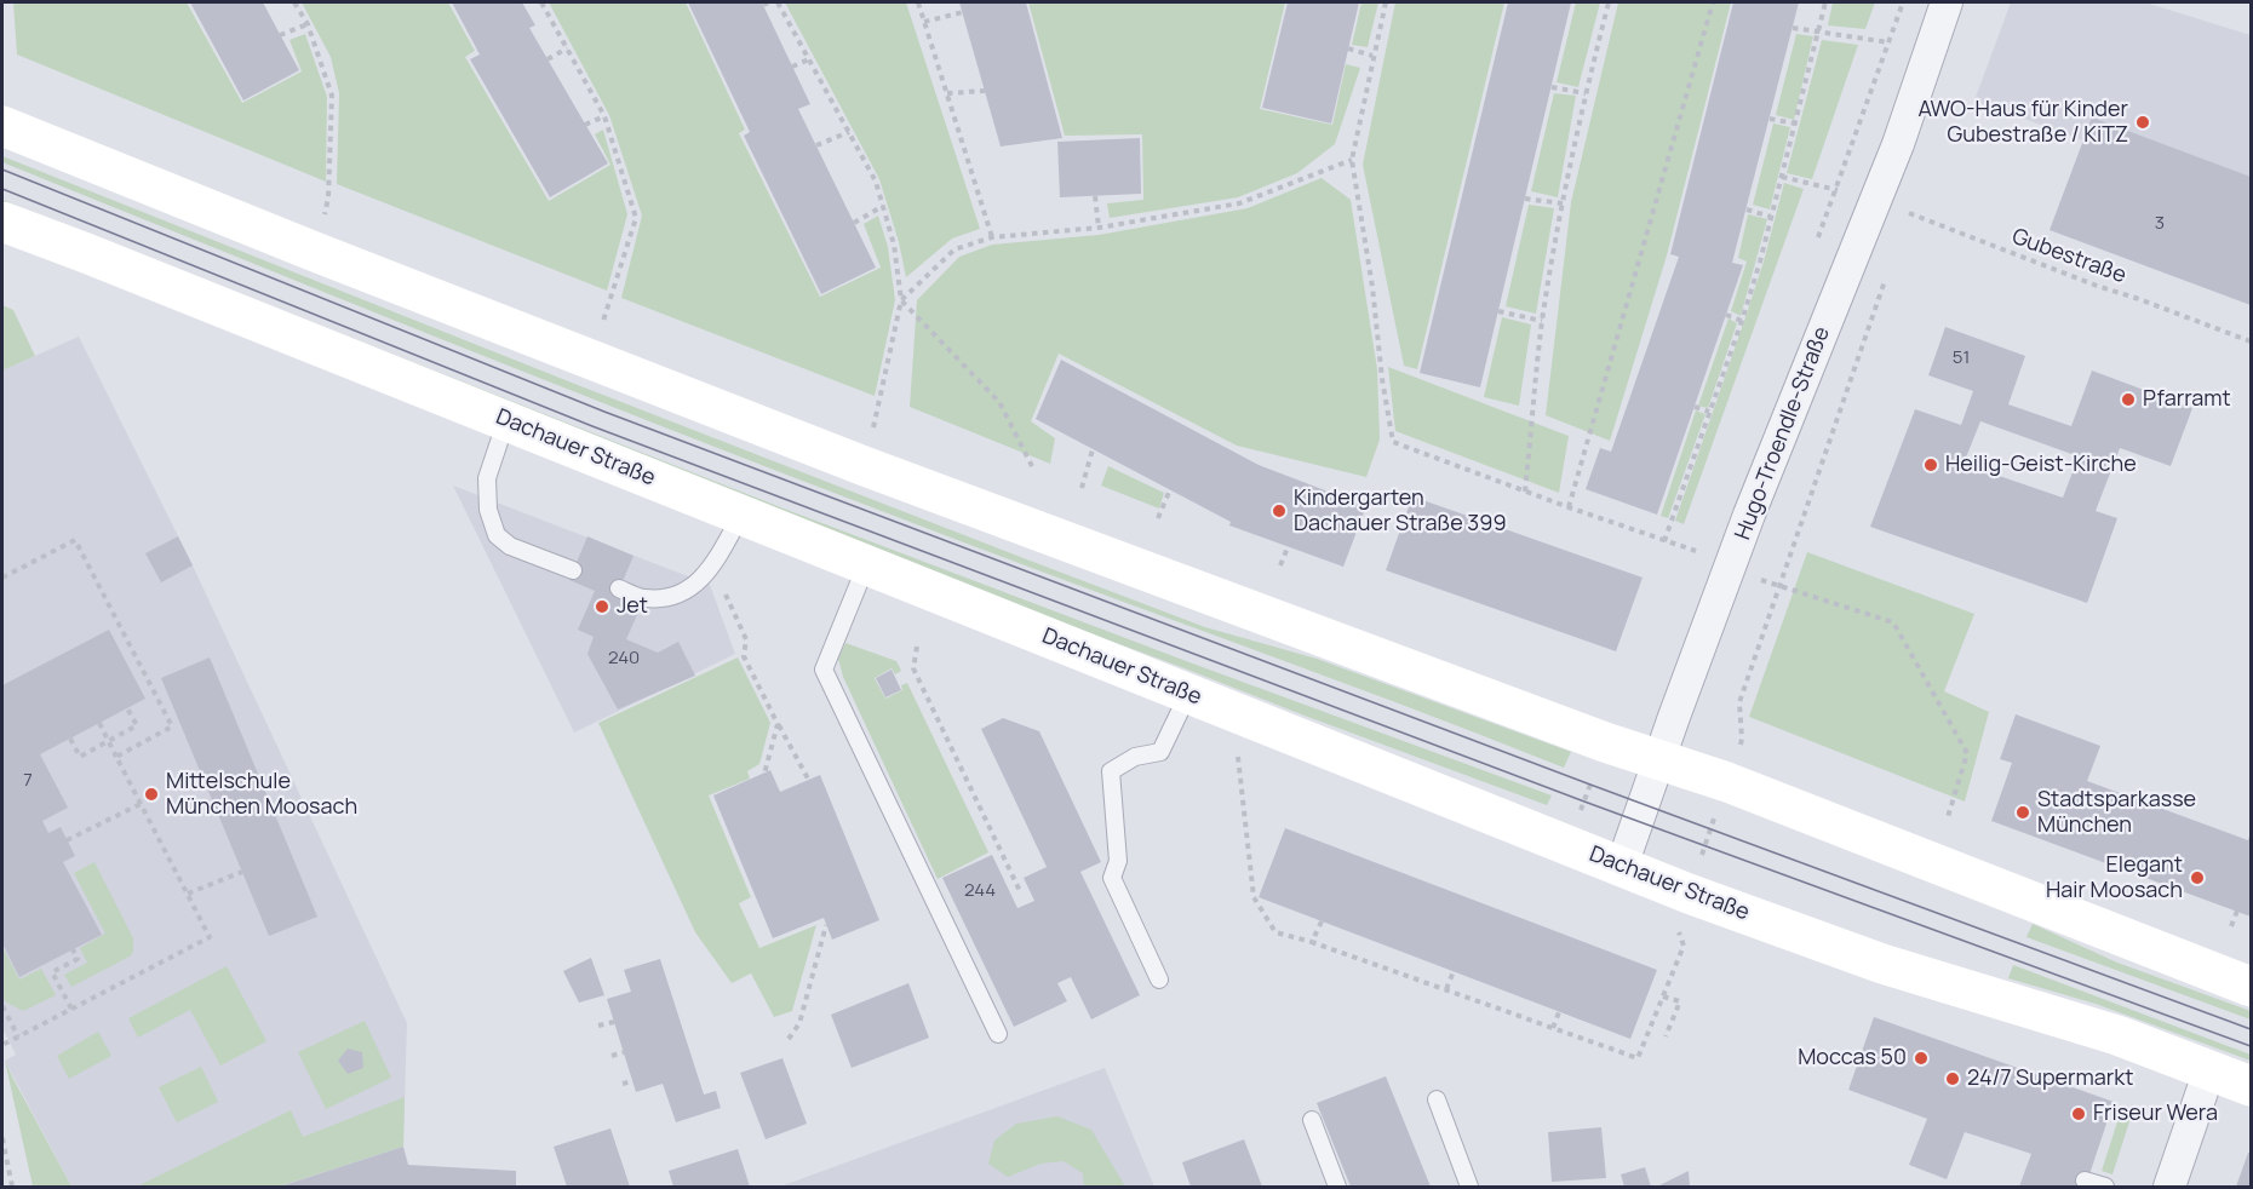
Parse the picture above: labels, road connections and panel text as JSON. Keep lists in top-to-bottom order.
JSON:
{
  "streets": {
    "main road": ["Dachauer Straße"],
    "street": ["Hugo-Troendle-Straße"],
    "path": ["Gubestraße"]
  },
  "crossings": [
    ["Gubestraße", "Hugo-Troendle-Straße"],
    ["Hugo-Troendle-Straße", "Dachauer Straße"]
  ],
  "places": [
    "AWO-Haus für Kinder Gubestraße / KiTZ",
    "Pfarramt",
    "Heilig-Geist-Kirche",
    "Kindergarten Dachauer Straße 399",
    "Jet",
    "Mittelschule München Moosach",
    "Stadtsparkasse München",
    "Elegant Hair Moosach",
    "Moccas 50",
    "24/7 Supermarkt",
    "Friseur Wera"
  ],
  "house_numbers": [
    "3",
    "51",
    "240",
    "7",
    "244"
  ]
}
